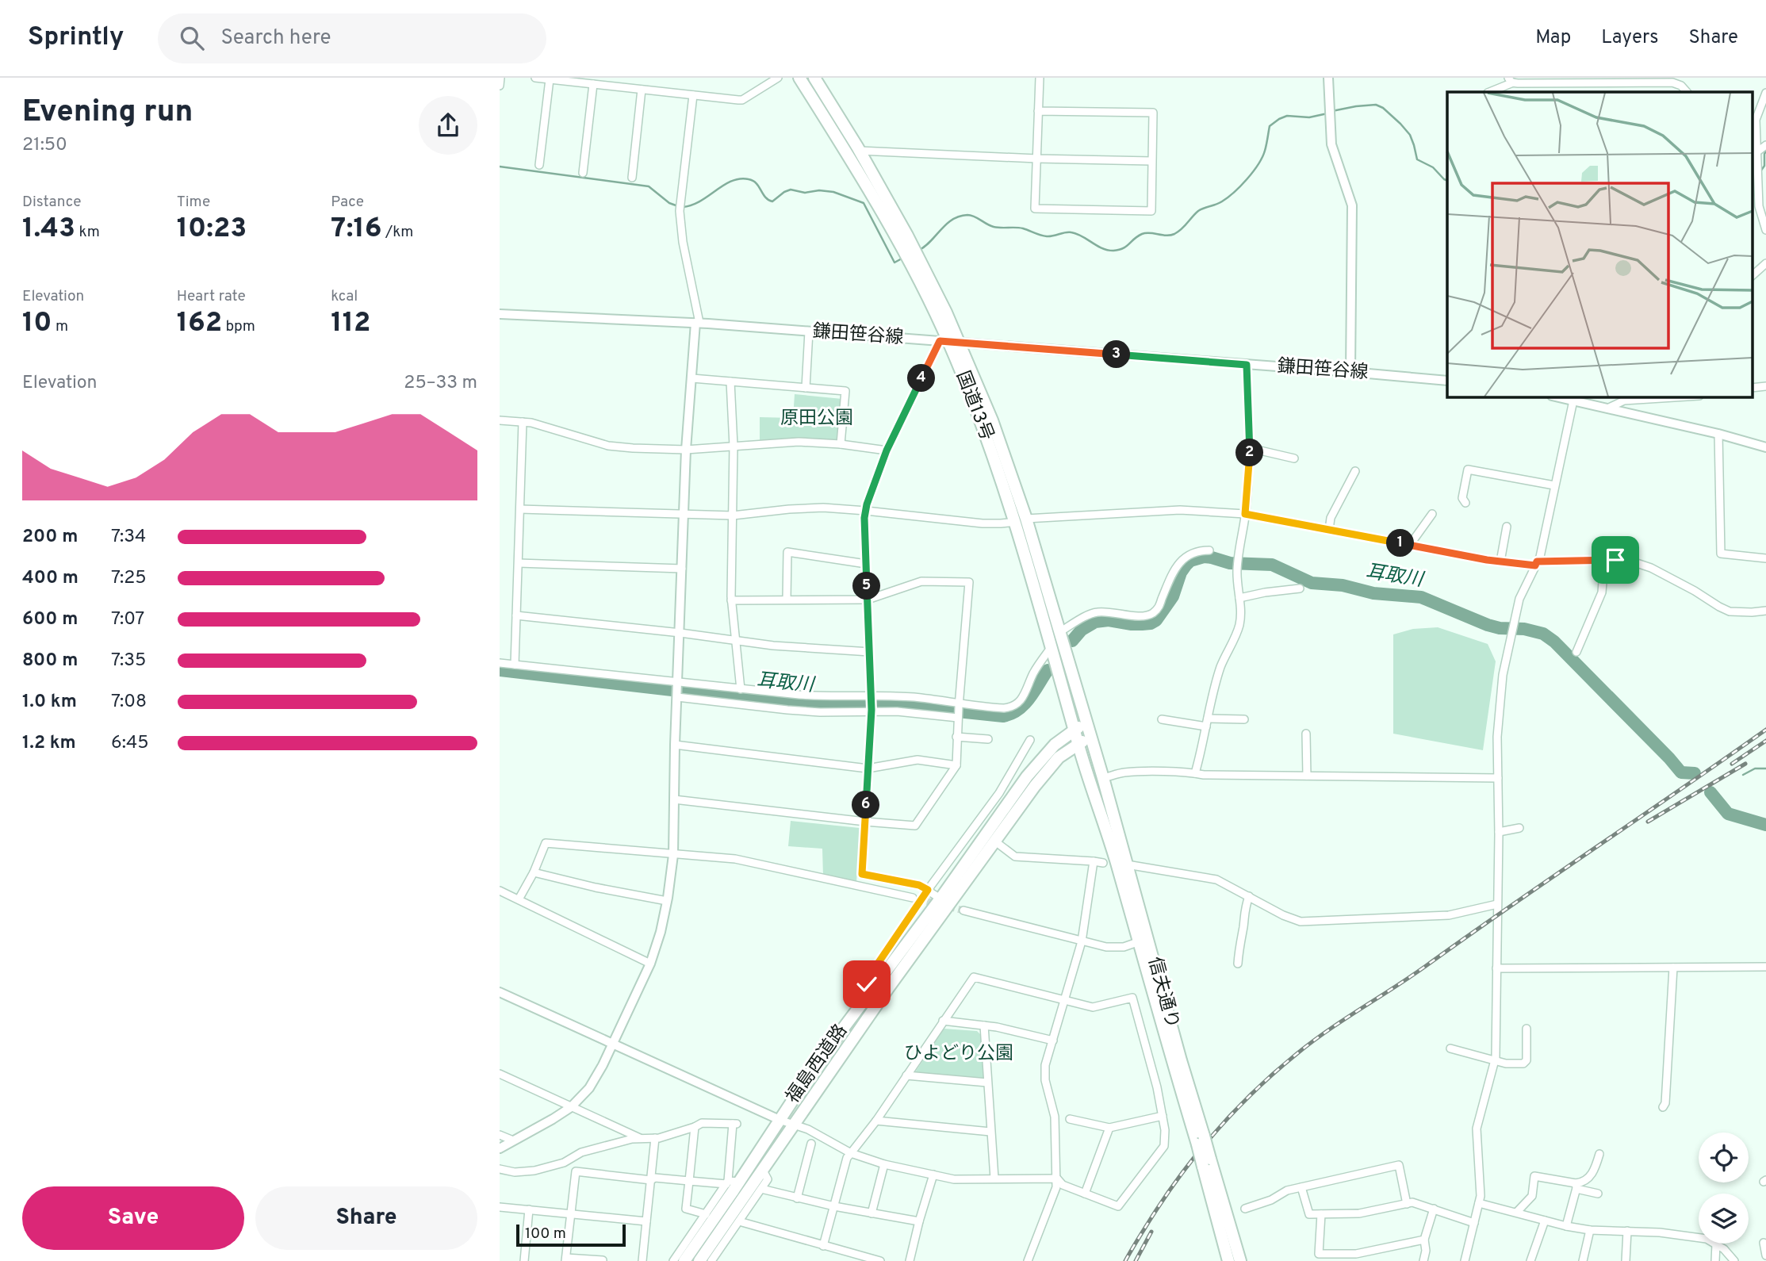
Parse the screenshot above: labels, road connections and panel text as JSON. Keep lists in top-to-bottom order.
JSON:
{
  "streets": {
    "highway": ["国道13号", "信夫通り", "福島西道路"],
    "street": ["鎌田笹谷線"]
  },
  "crossings": [
    ["鎌田笹谷線", "国道13号"],
    ["国道13号", "信夫通り"],
    ["国道13号", "福島西道路"],
    ["信夫通り", "福島西道路"]
  ],
  "water": ["耳取川"],
  "parks": ["原田公園", "ひよどり公園"],
  "scale_bar": "100 m",
  "page": {
    "header": "Sprintly",
    "search": "Search here",
    "nav": ["Map", "Layers", "Share"],
    "heading": ["Evening run", "21:50"],
    "stats": [
      ["Distance", "1.43 km"],
      ["Time", "10:23"],
      ["Pace", "7:16 /km"],
      ["Elevation", "10 m"],
      ["Heart rate", "162 bpm"],
      ["kcal", "112"]
    ],
    "pins": [
      "3",
      "4",
      "2",
      "1",
      "5",
      "6"
    ],
    "chart": ["Elevation", "25–33 m"],
    "list": [
      {
        "name": "200 m",
        "note": "7:34"
      },
      {
        "name": "400 m",
        "note": "7:25"
      },
      {
        "name": "600 m",
        "note": "7:07"
      },
      {
        "name": "800 m",
        "note": "7:35"
      },
      {
        "name": "1.0 km",
        "note": "7:08"
      },
      {
        "name": "1.2 km",
        "note": "6:45"
      }
    ],
    "buttons": ["Save", "Share"],
    "scale": "100 m"
  }
}
